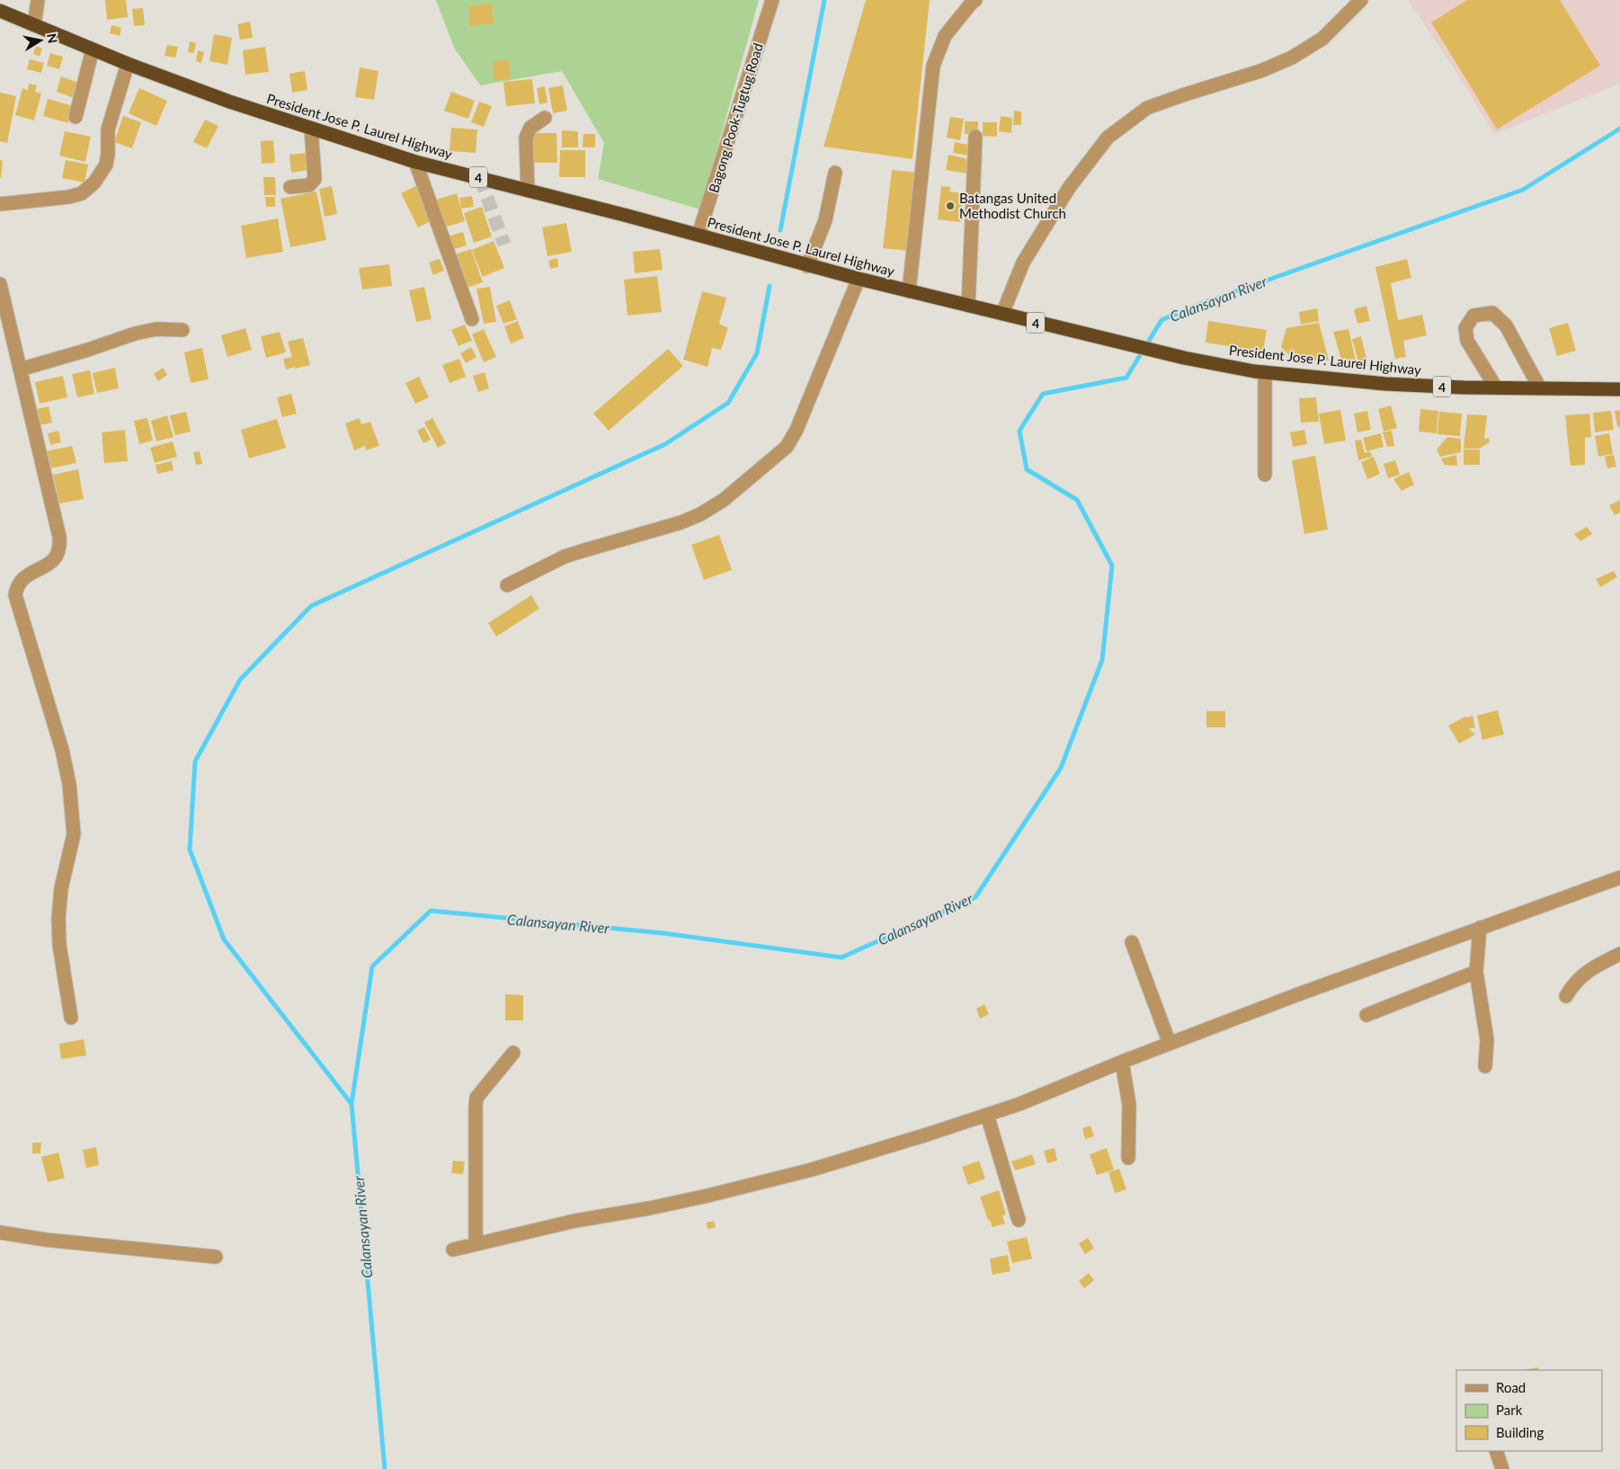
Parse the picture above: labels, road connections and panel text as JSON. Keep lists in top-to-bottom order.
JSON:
{
  "streets": {
    "highway": ["President Jose P. Laurel Highway", "4"],
    "street": ["Bagong Pook-Tugtug Road"]
  },
  "crossings": [
    ["Bagong Pook-Tugtug Road", "President Jose P. Laurel Highway"]
  ],
  "water": ["Calansayan River"],
  "places": ["Batangas United Methodist Church"],
  "legend": ["Road", "Park", "Building"],
  "north": "right"
}
